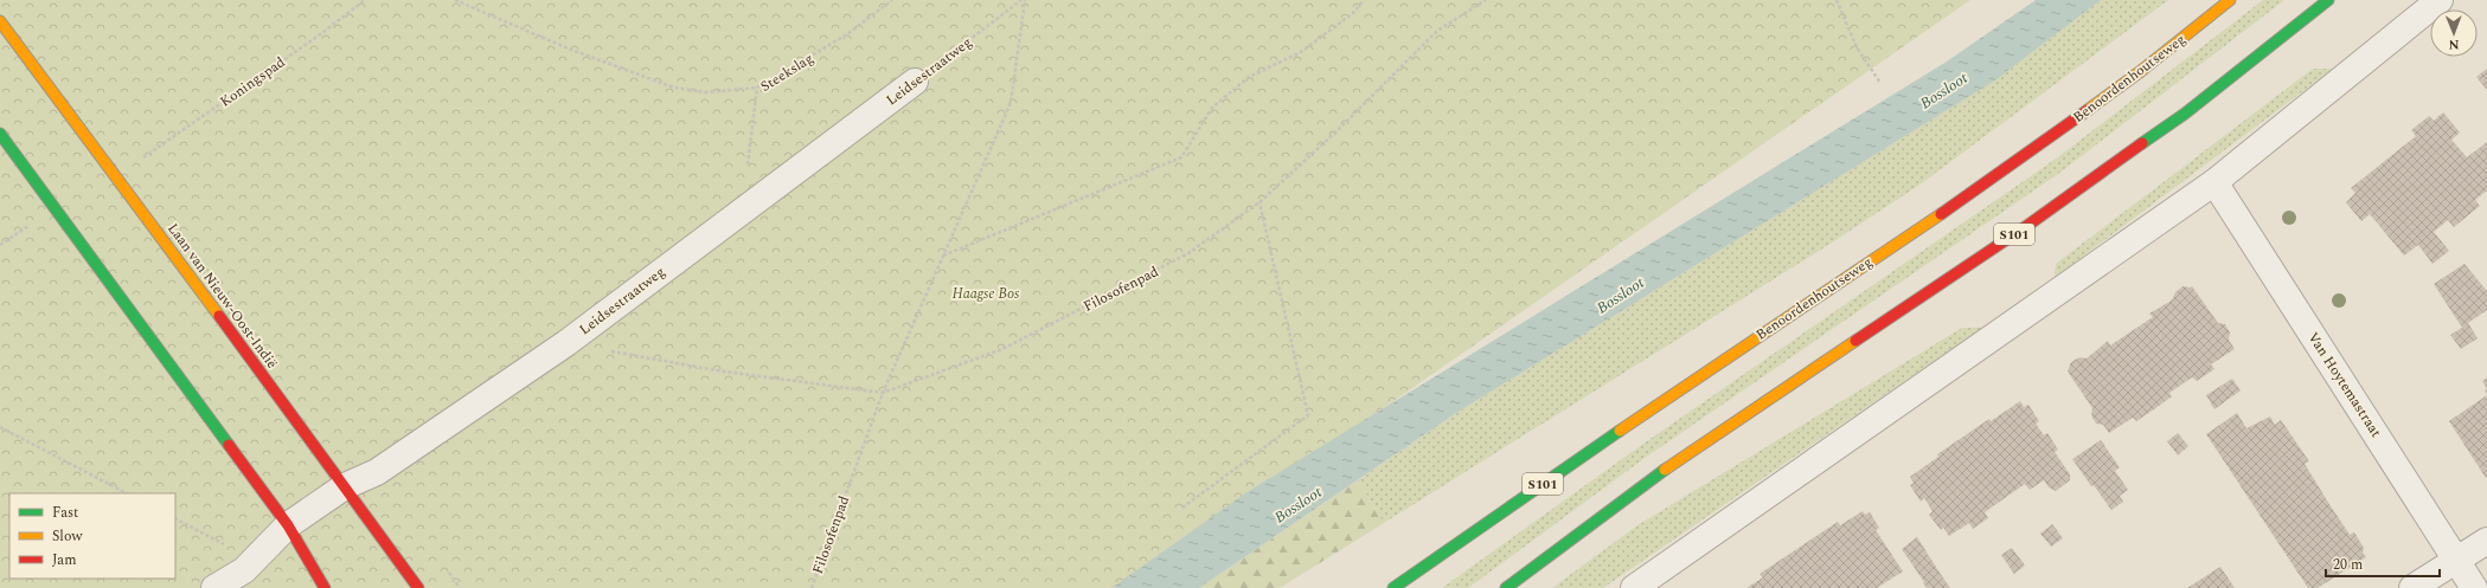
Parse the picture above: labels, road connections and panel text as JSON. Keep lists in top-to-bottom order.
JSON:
{
  "streets": {
    "main road": ["Benoordenhoutseweg", "S101", "Laan van Nieuw-Oost-Indië"],
    "street": ["Leidsestraatweg", "Van Hoytemastraat"],
    "path": ["Steekslag", "Koningspad", "Filosofenpad"]
  },
  "crossings": [
    ["Leidsestraatweg", "Steekslag"],
    ["Leidsestraatweg", "Laan van Nieuw-Oost-Indië"]
  ],
  "water": ["Bossloot"],
  "parks": ["Haagse Bos"],
  "legend": ["Fast", "Slow", "Jam"],
  "scale_bar": "20 m",
  "north": "bottom"
}
